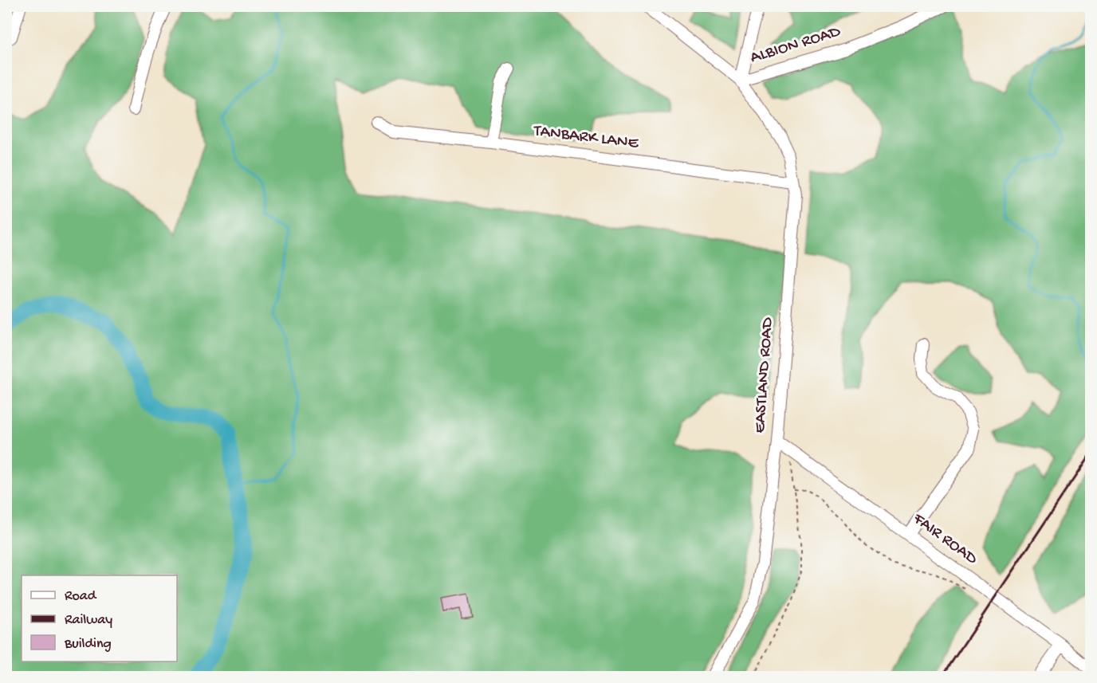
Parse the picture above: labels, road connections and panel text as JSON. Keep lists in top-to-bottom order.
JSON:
{
  "streets": {
    "street": [
      "ALBION ROAD",
      "TANBARK LANE",
      "EASTLAND ROAD",
      "FAIR ROAD"
    ]
  },
  "crossings": [
    ["ALBION ROAD", "EASTLAND ROAD"],
    ["TANBARK LANE", "EASTLAND ROAD"],
    ["EASTLAND ROAD", "FAIR ROAD"]
  ],
  "legend": ["Road", "Railway", "Building"]
}
